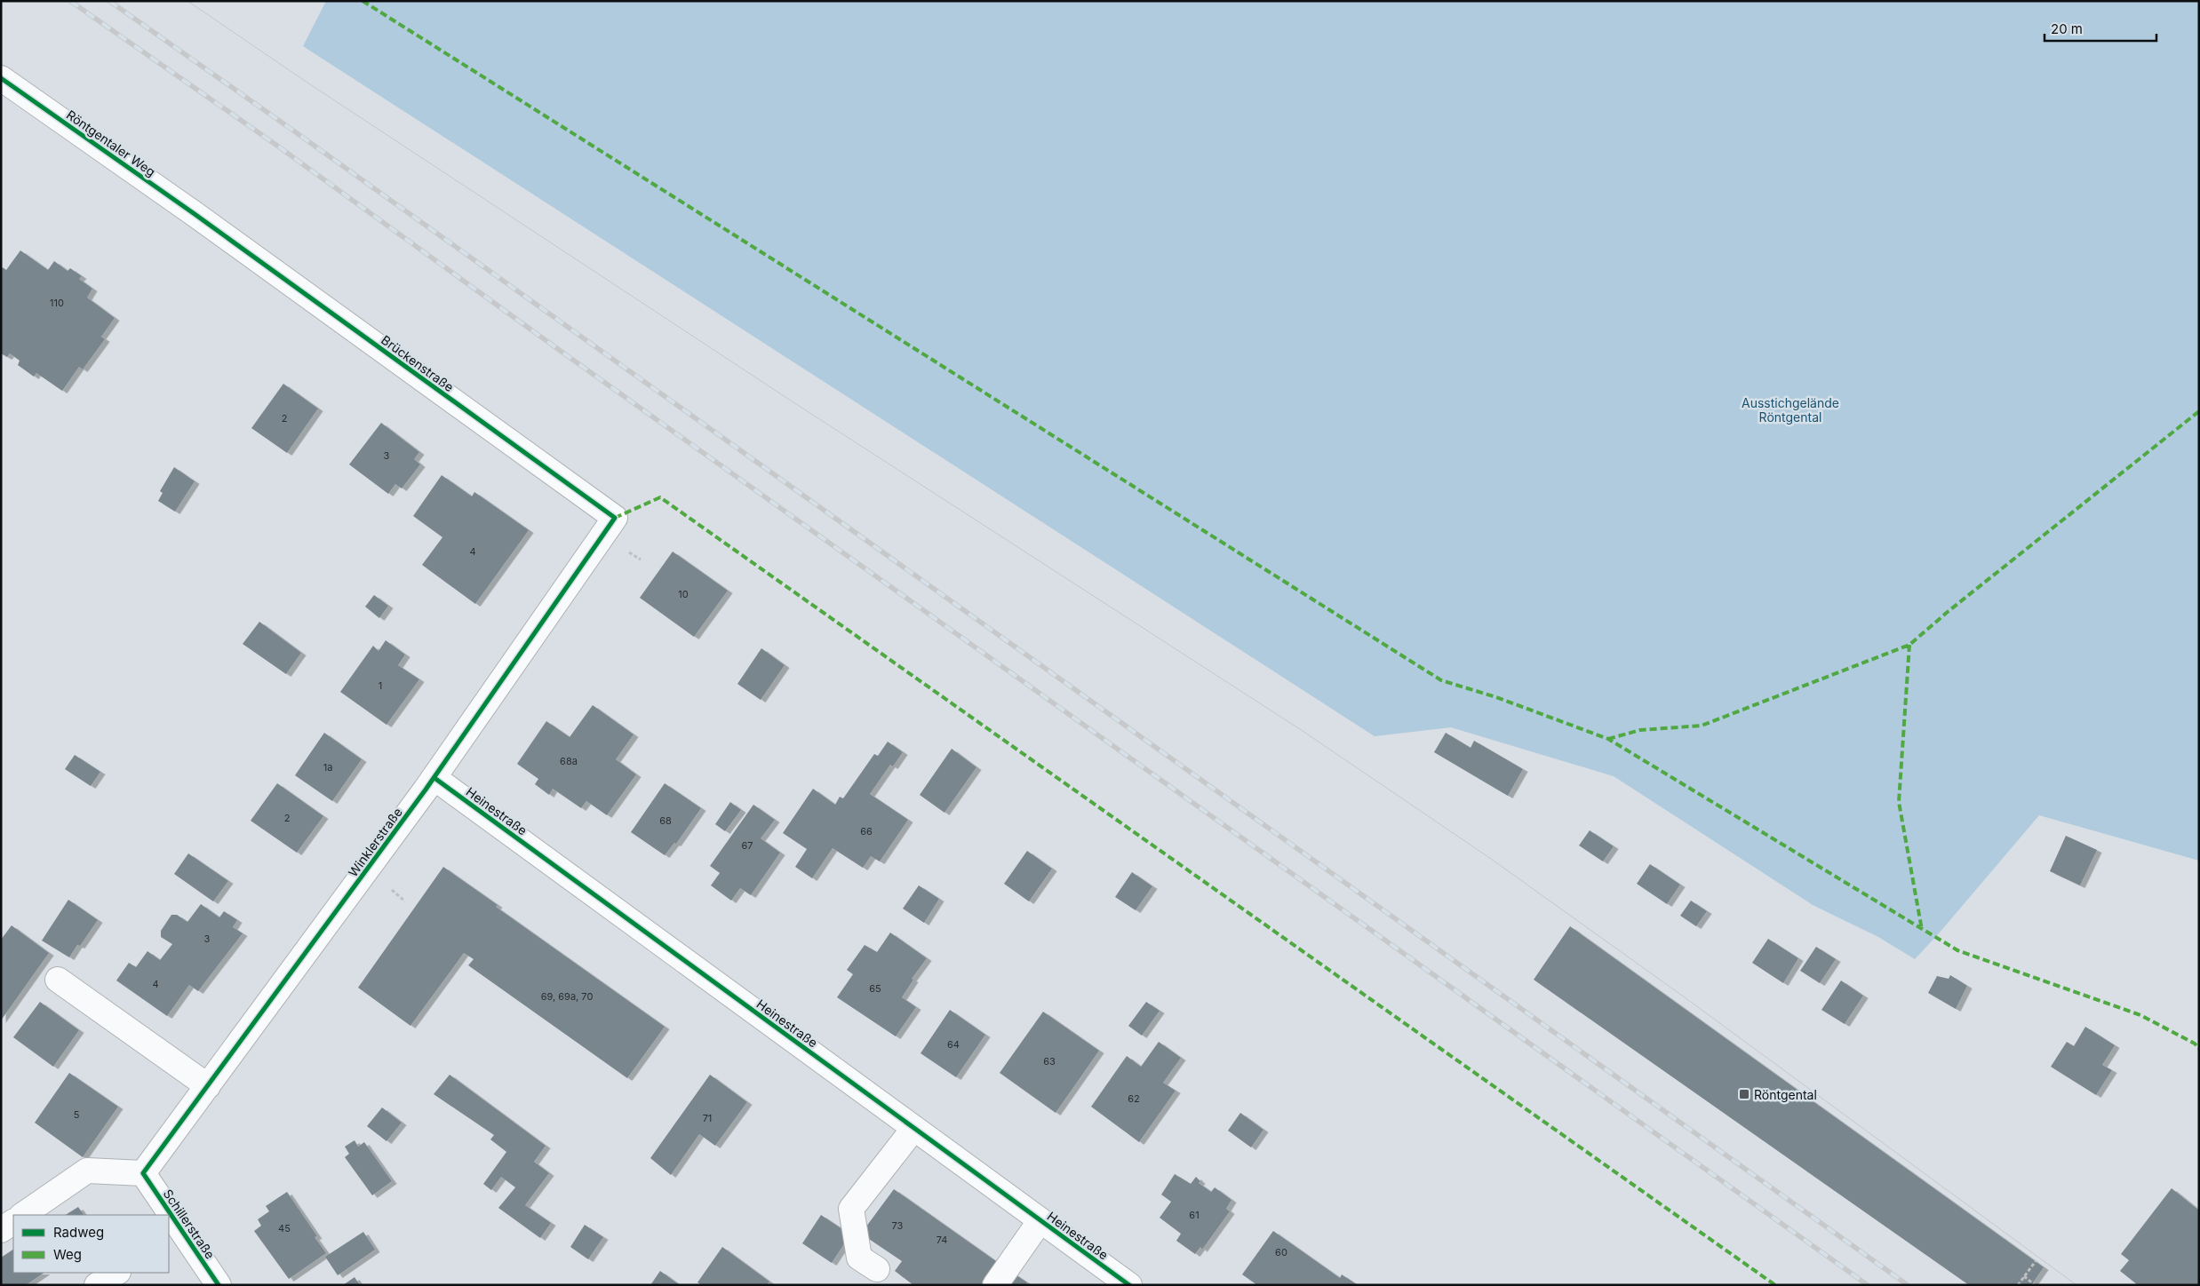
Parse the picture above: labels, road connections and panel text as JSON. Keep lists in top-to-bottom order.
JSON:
{
  "streets": {
    "street": [
      "Röntgentaler Weg",
      "Brückenstraße",
      "Heinestraße",
      "Winklerstraße",
      "Schillerstraße"
    ]
  },
  "crossings": [
    ["Röntgentaler Weg", "Brückenstraße"],
    ["Brückenstraße", "Winklerstraße"],
    ["Heinestraße", "Winklerstraße"],
    ["Winklerstraße", "Schillerstraße"]
  ],
  "parks": ["Ausstichgelände Röntgental"],
  "places": {
    "transit": ["Röntgental"]
  },
  "house_numbers": [
    "110",
    "2",
    "3",
    "4",
    "10",
    "1",
    "68a",
    "1a",
    "2",
    "68",
    "66",
    "67",
    "3",
    "4",
    "65",
    "69, 69a, 70",
    "64",
    "63",
    "62",
    "5",
    "71",
    "61",
    "73",
    "45",
    "74",
    "60"
  ],
  "legend": ["Radweg", "Weg"],
  "scale_bar": "20 m"
}
